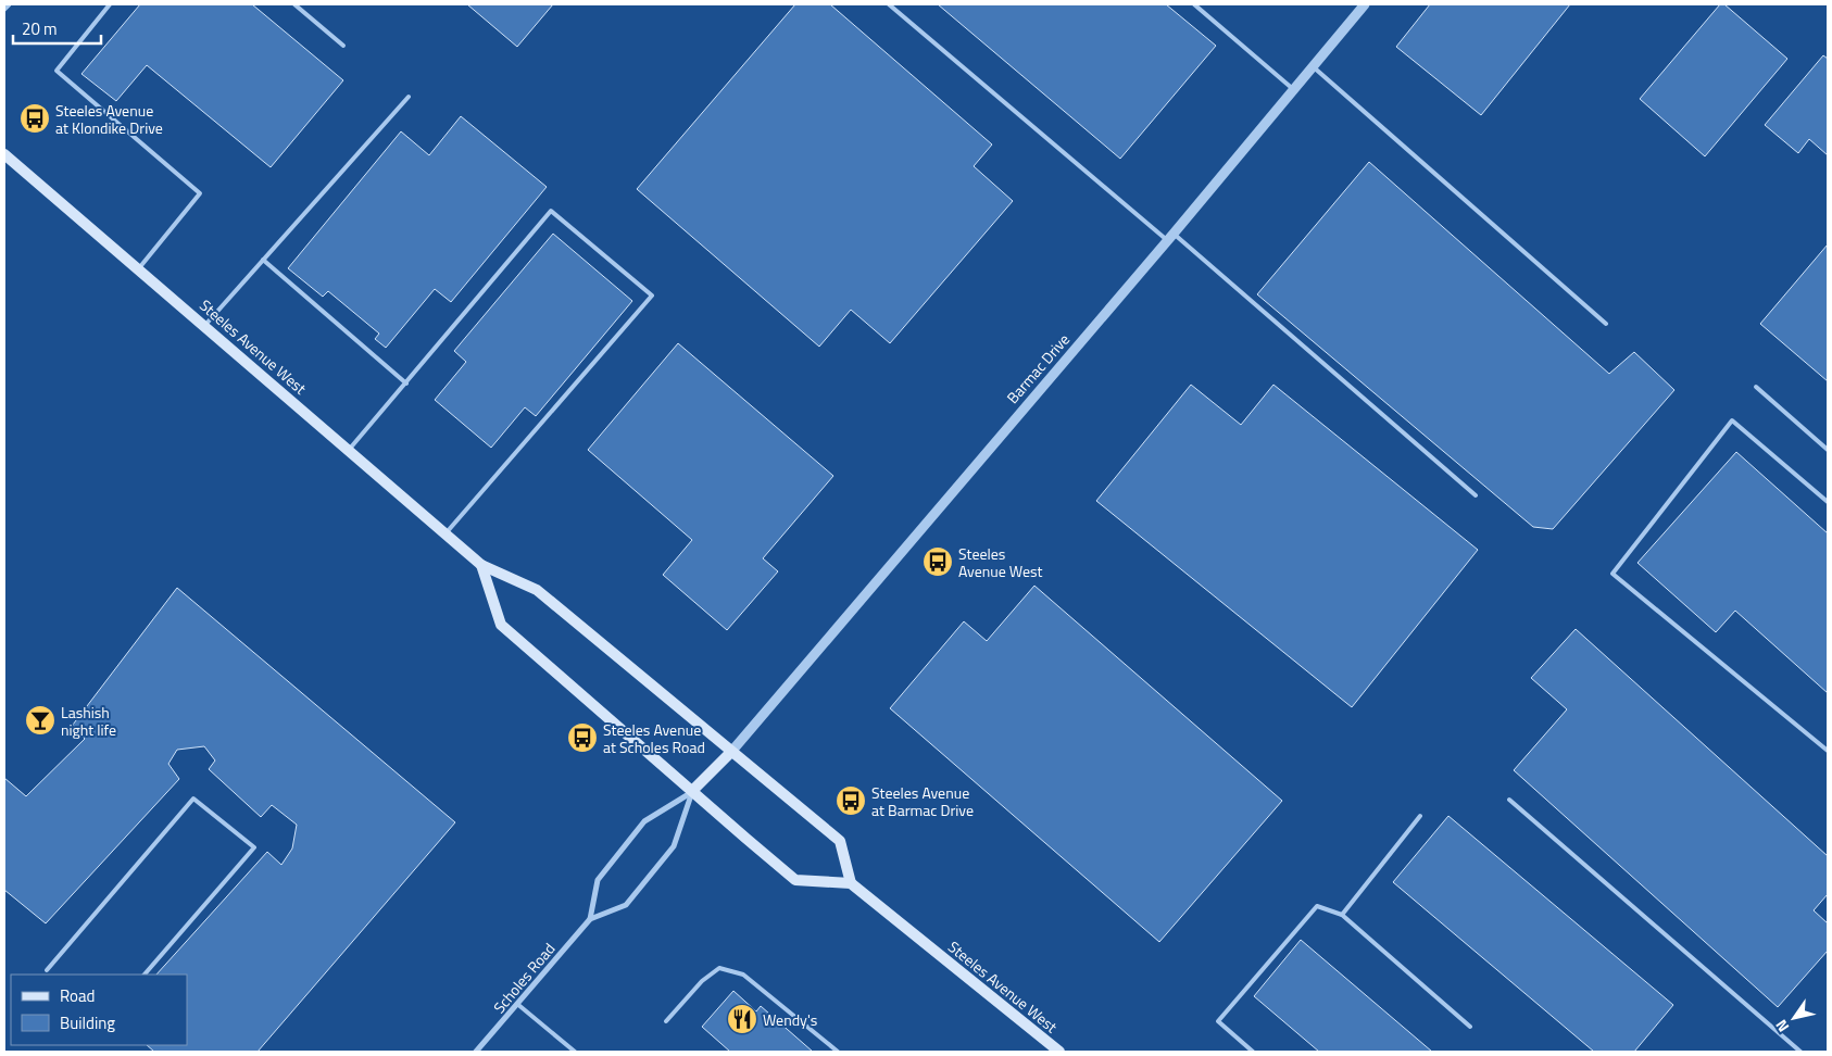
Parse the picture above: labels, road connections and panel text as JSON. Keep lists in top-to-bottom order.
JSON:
{
  "streets": {
    "main road": ["Steeles Avenue West"],
    "street": ["Barmac Drive", "Scholes Road"]
  },
  "crossings": [
    ["Steeles Avenue West", "Barmac Drive"]
  ],
  "places": {
    "bus stop": [
      "Steeles Avenue at Klondike Drive",
      "Steeles Avenue West",
      "Steeles Avenue at Scholes Road",
      "Steeles Avenue at Barmac Drive"
    ],
    "bar": ["Lashish night life"],
    "restaurant": ["Wendy's"]
  },
  "legend": ["Road", "Building"],
  "scale_bar": "20 m",
  "north": "bottom left"
}
